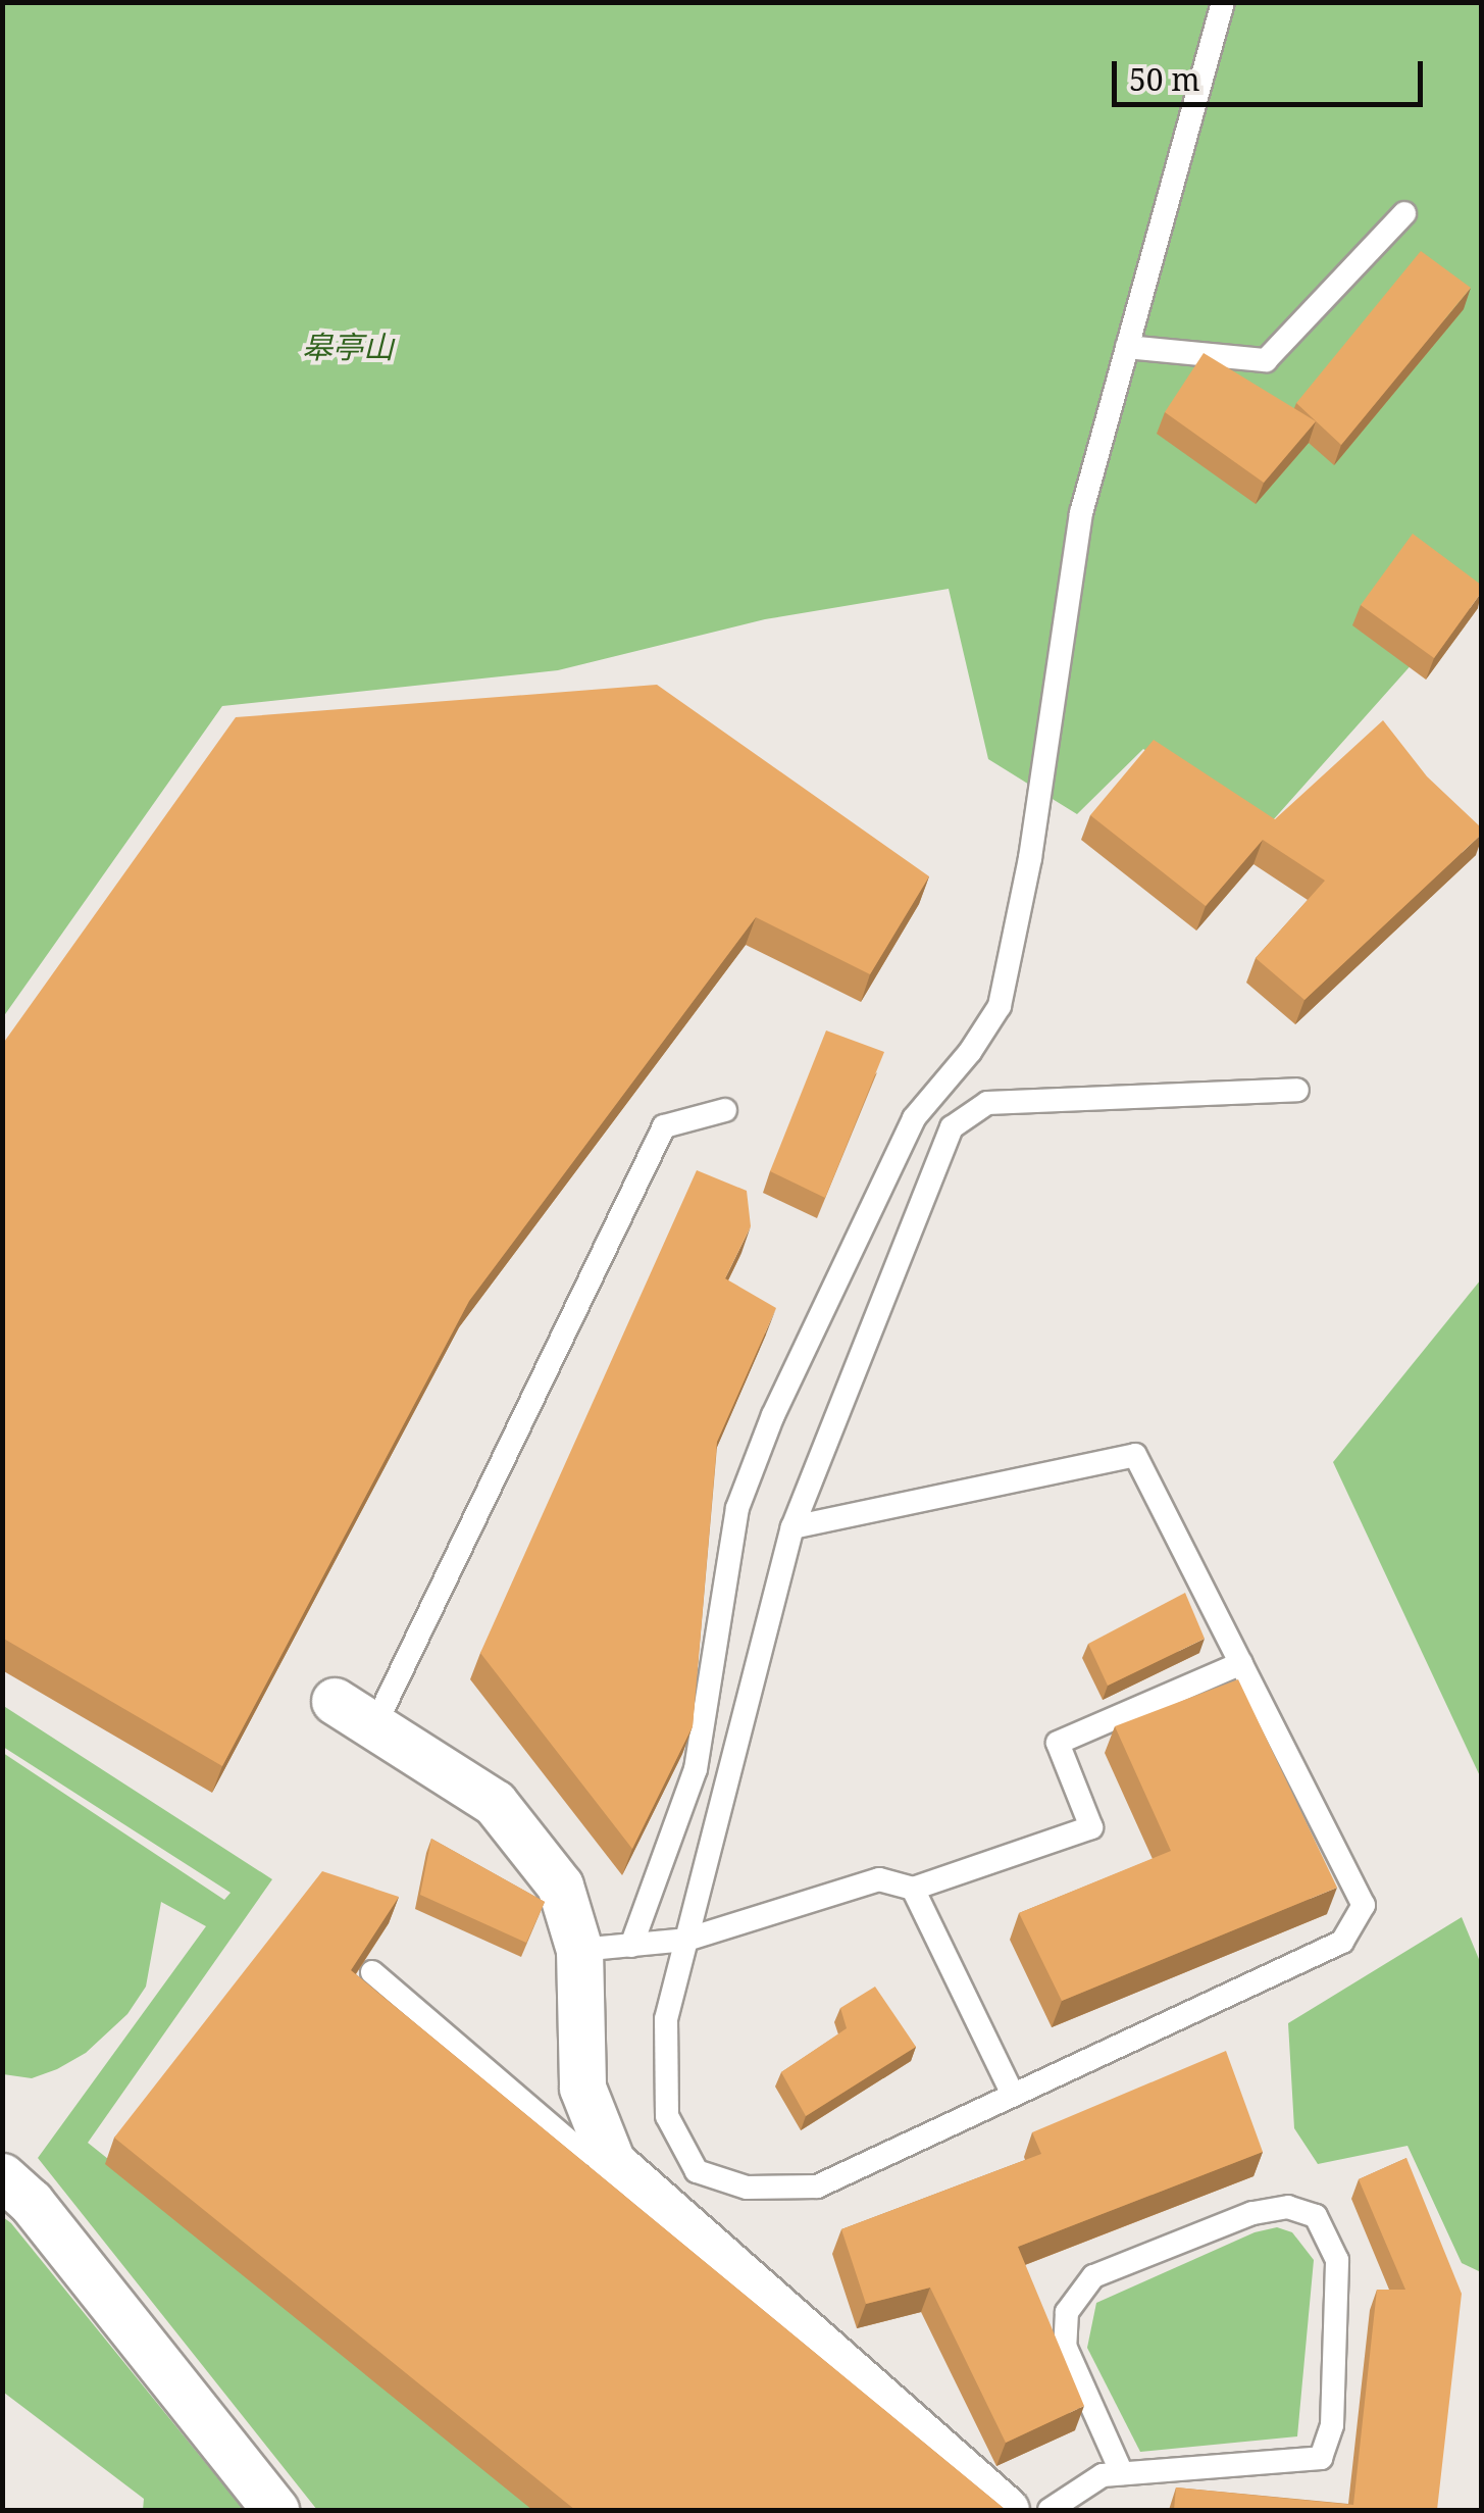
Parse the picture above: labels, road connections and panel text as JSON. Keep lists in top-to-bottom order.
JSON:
{
  "parks": ["皋亭山"],
  "scale_bar": "50 m"
}
